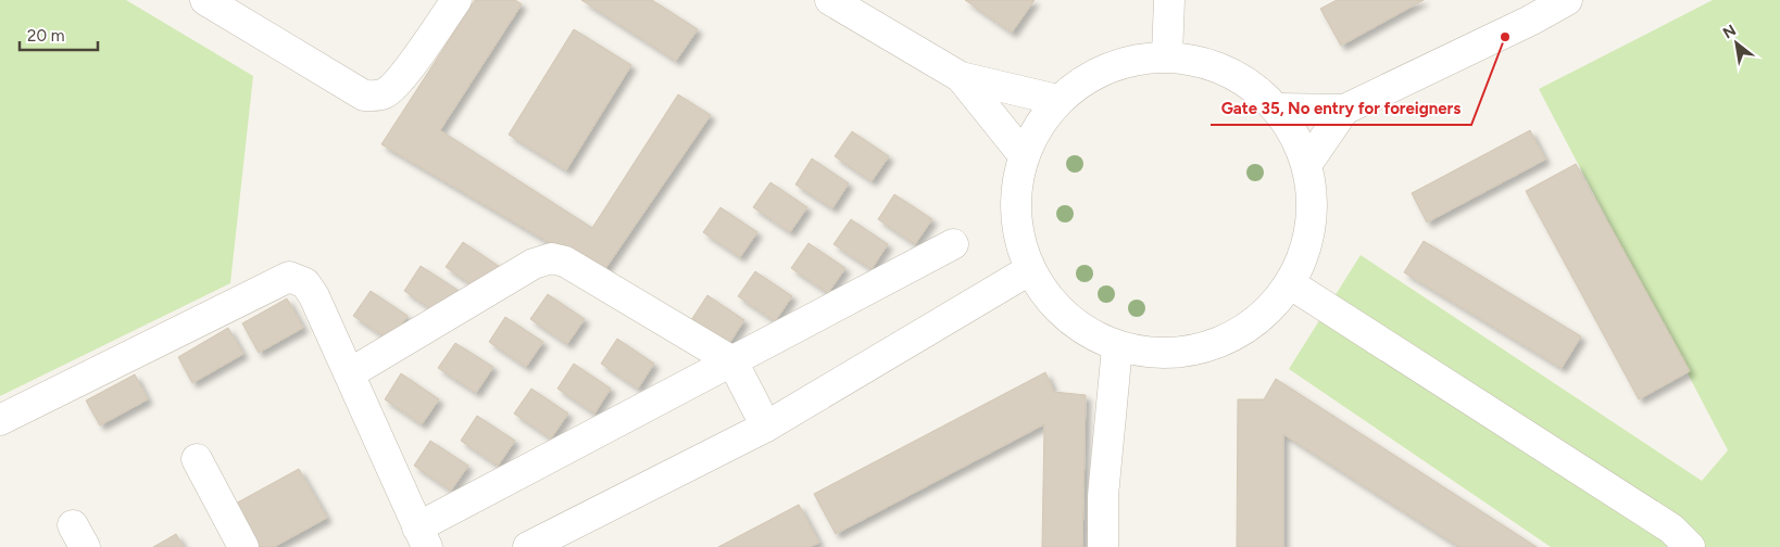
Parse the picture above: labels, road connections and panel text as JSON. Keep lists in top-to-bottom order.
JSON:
{
  "places": ["Gate 35, No entry for foreigners"],
  "scale_bar": "20 m",
  "north": "top left"
}
